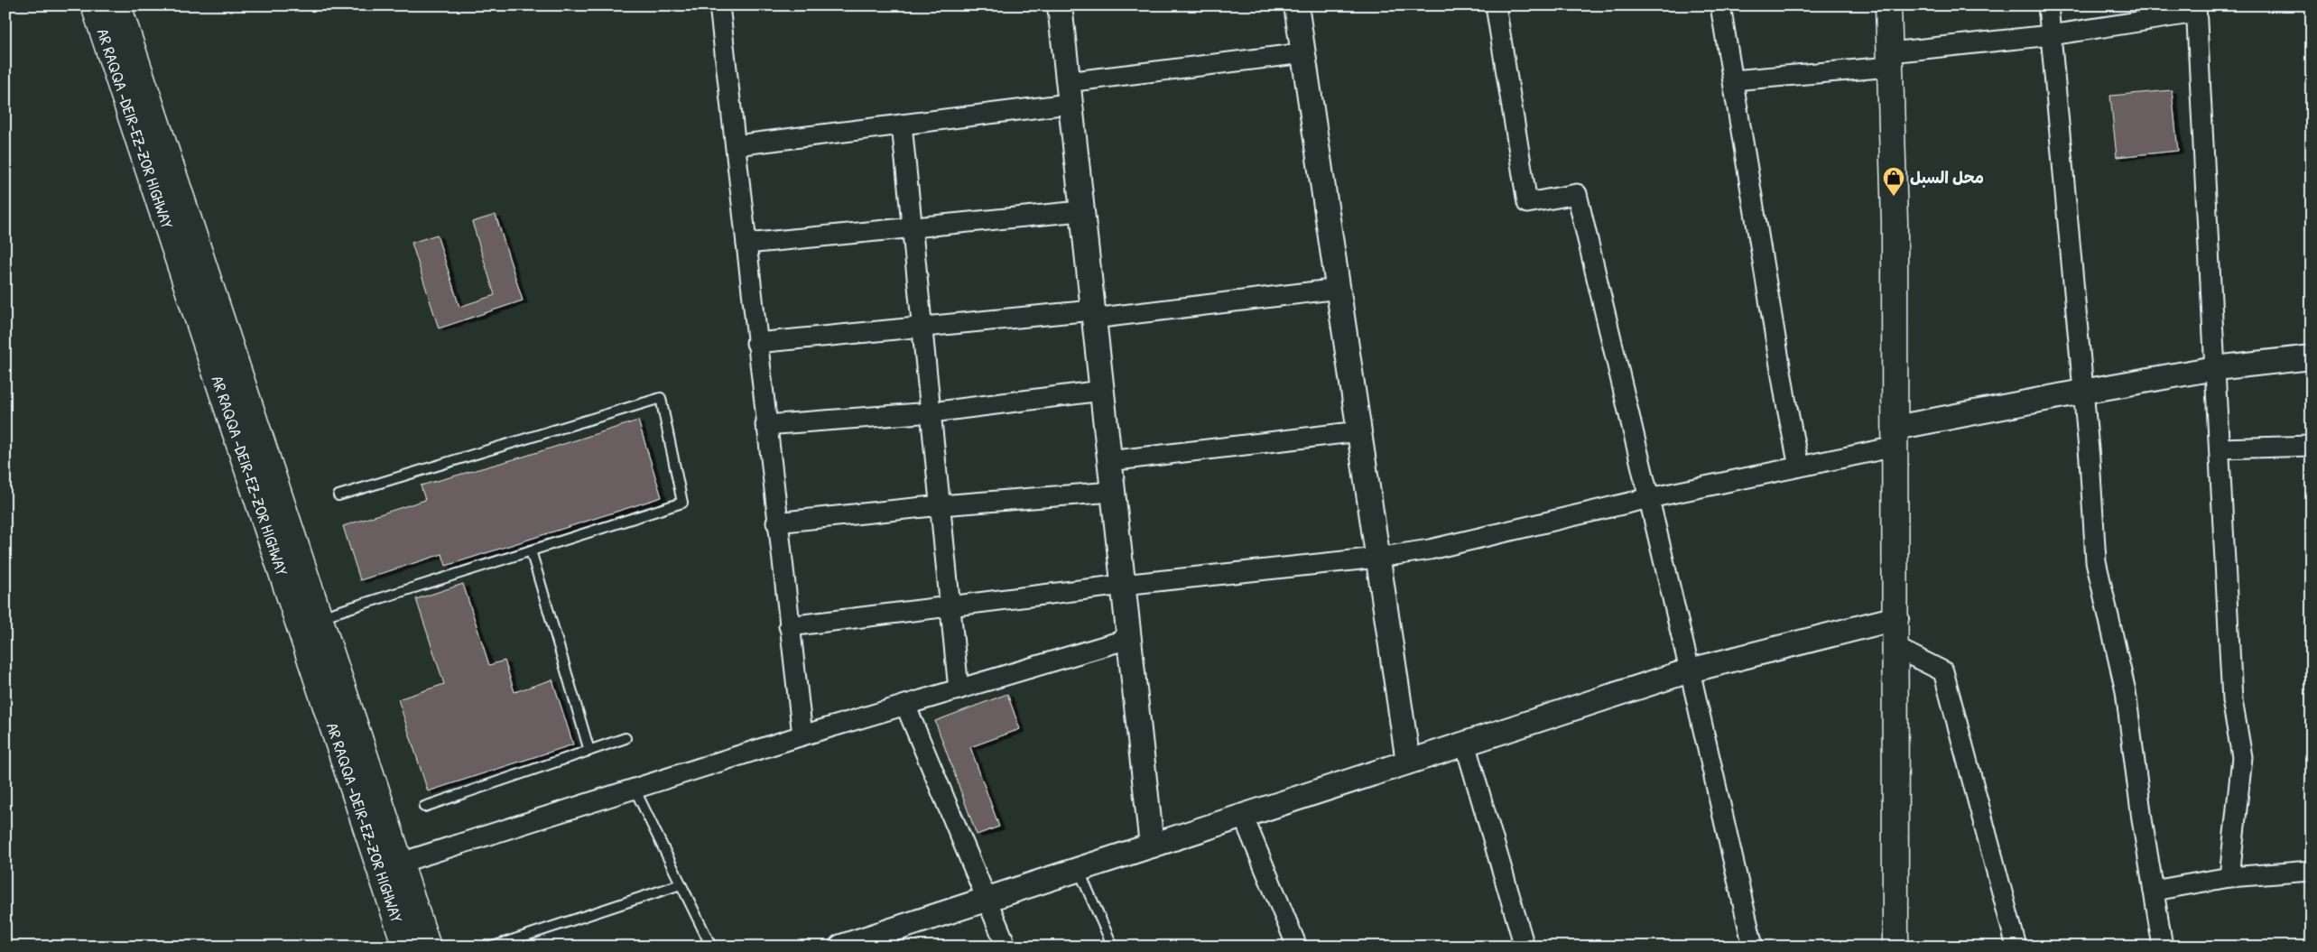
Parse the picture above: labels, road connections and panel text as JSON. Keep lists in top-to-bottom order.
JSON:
{
  "streets": {
    "main road": ["AR RAQQA -DEIR-EZ-ZOR HIGHWAY"]
  },
  "places": {
    "shop": ["محل السبل"]
  }
}
